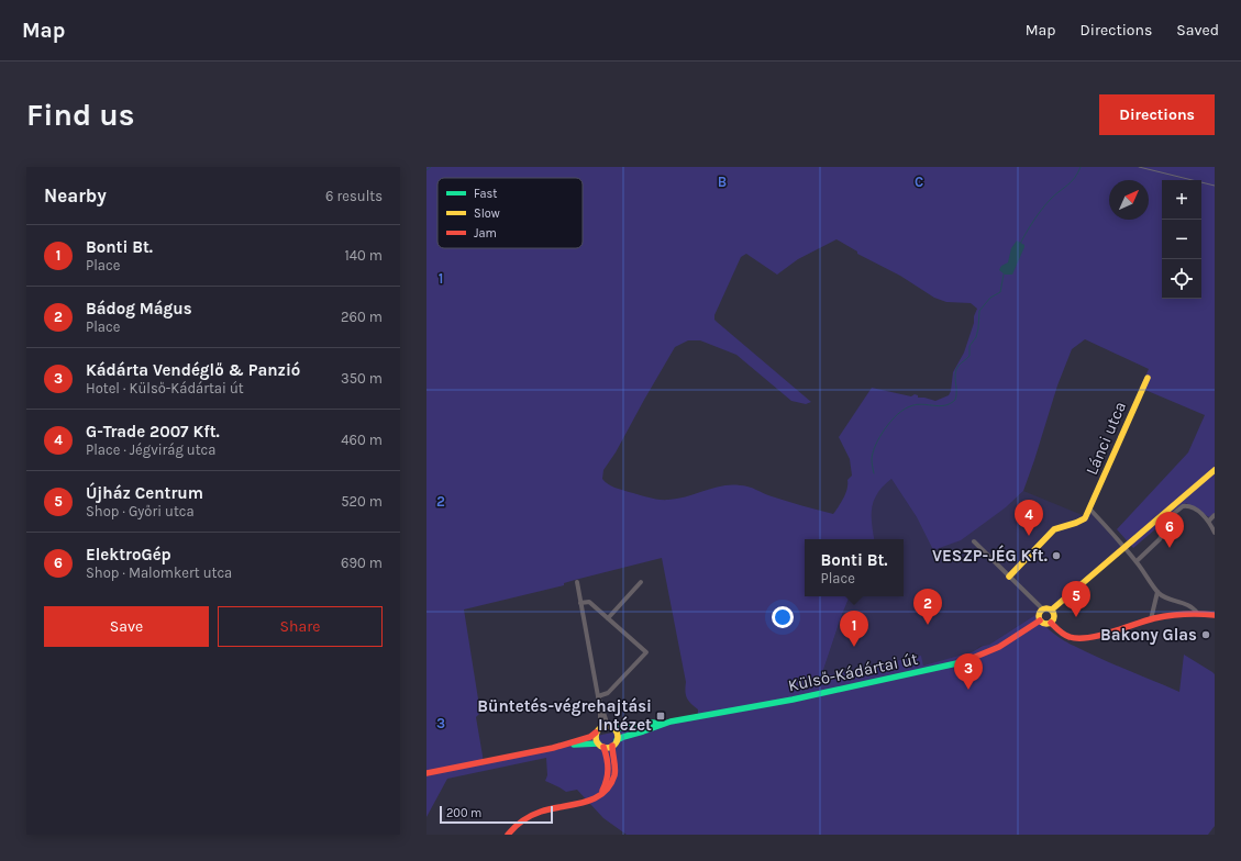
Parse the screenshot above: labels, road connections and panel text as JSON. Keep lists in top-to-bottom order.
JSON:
{
  "streets": {
    "main road": ["Lánci utca", "Külső-Kádártai út"]
  },
  "places": {
    "other": ["VESZP-JÉG Kft.", "Bakony Glas"],
    "transit": ["Büntetés-végrehajtási Intézet"]
  },
  "legend": ["Fast", "Slow", "Jam"],
  "scale_bar": "200 m",
  "north": "top right",
  "page": {
    "header": "Map",
    "nav": ["Map", "Directions", "Saved"],
    "buttons": [
      "Directions",
      ["Save", "Share"]
    ],
    "title": "Find us",
    "heading": ["Nearby", "6 results"],
    "map_buttons": ["+", "−"],
    "list": [
      {
        "mark": "1",
        "name": "Bonti Bt.",
        "note": "Place",
        "value": "140 m"
      },
      {
        "mark": "2",
        "name": "Bádog Mágus",
        "note": "Place",
        "value": "260 m"
      },
      {
        "mark": "3",
        "name": "Kádárta Vendéglő & Panzió",
        "note": "Hotel · Külső-Kádártai út",
        "value": "350 m"
      },
      {
        "mark": "4",
        "name": "G-Trade 2007 Kft.",
        "note": "Place · Jégvirág utca",
        "value": "460 m"
      },
      {
        "mark": "5",
        "name": "Újház Centrum",
        "note": "Shop · Győri utca",
        "value": "520 m"
      },
      {
        "mark": "6",
        "name": "ElektroGép",
        "note": "Shop · Malomkert utca",
        "value": "690 m"
      }
    ],
    "pins": [
      "4",
      "6",
      "5",
      "2",
      "1",
      "3"
    ],
    "popup": ["Bonti Bt.", "Place"],
    "scale": "200 m"
  },
  "grid": {
    "columns": ["B", "C"],
    "rows": ["1", "2", "3"]
  }
}
